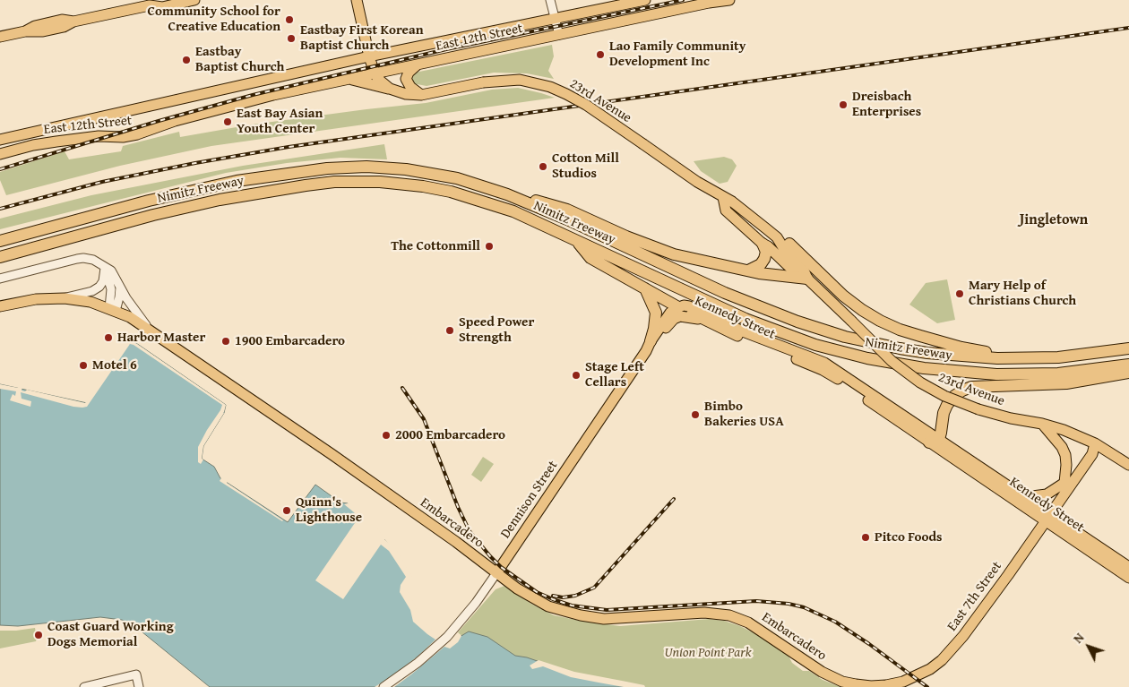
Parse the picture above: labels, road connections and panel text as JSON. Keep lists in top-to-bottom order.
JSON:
{
  "streets": {
    "highway": ["Nimitz Freeway"],
    "main road": [
      "East 12th Street",
      "23rd Avenue",
      "Kennedy Street",
      "Dennison Street",
      "Embarcadero",
      "East 7th Street"
    ]
  },
  "crossings": [
    ["East 12th Street", "23rd Avenue"],
    ["23rd Avenue", "East 7th Street"],
    ["Kennedy Street", "Dennison Street"],
    ["Kennedy Street", "East 7th Street"],
    ["Dennison Street", "Embarcadero"],
    ["Embarcadero", "East 7th Street"]
  ],
  "districts": ["Jingletown"],
  "parks": ["Union Point Park"],
  "places": [
    "Community School for Creative Education",
    "Eastbay First Korean Baptist Church",
    "Lao Family Community Development Inc",
    "Eastbay Baptist Church",
    "Dreisbach Enterprises",
    "East Bay Asian Youth Center",
    "Cotton Mill Studios",
    "The Cottonmill",
    "Mary Help of Christians Church",
    "Speed Power Strength",
    "Harbor Master",
    "1900 Embarcadero",
    "Motel 6",
    "Stage Left Cellars",
    "Bimbo Bakeries USA",
    "2000 Embarcadero",
    "Quinn's Lighthouse",
    "Pitco Foods",
    "Coast Guard Working Dogs Memorial"
  ],
  "north": "top left"
}
